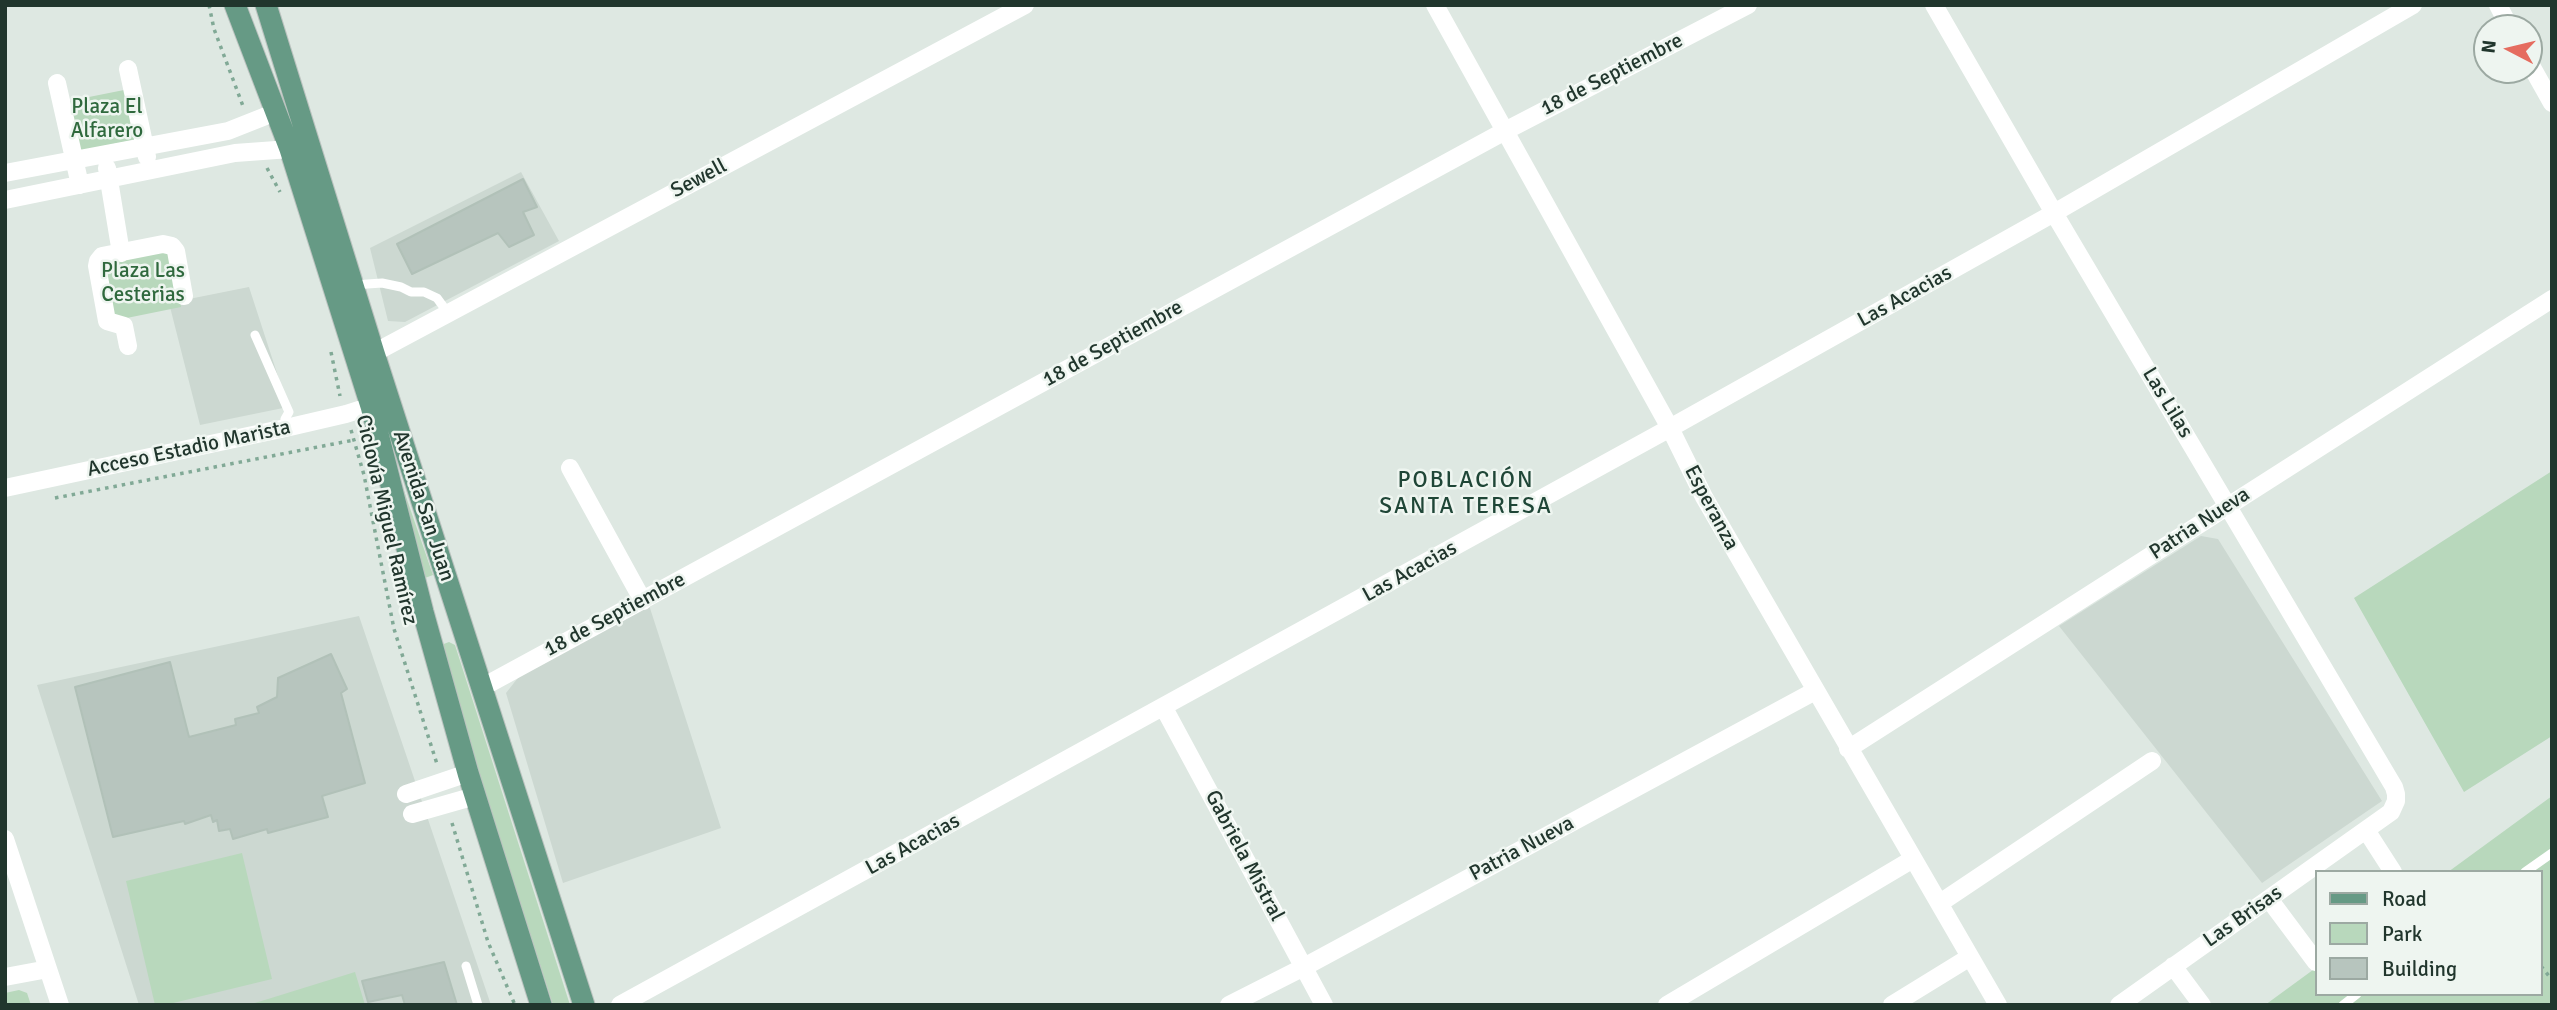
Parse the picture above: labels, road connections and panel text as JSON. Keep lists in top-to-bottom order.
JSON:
{
  "streets": {
    "main road": ["Avenida San Juan"],
    "street": [
      "18 de Septiembre",
      "Sewell",
      "Las Acacias",
      "Las Lilas",
      "Acceso Estadio Marista",
      "Esperanza",
      "Patria Nueva",
      "Gabriela Mistral",
      "Las Brisas"
    ],
    "path": ["Ciclovía Miguel Ramírez"]
  },
  "crossings": [
    ["18 de Septiembre", "Avenida San Juan"],
    ["18 de Septiembre", "Esperanza"],
    ["Sewell", "Avenida San Juan"],
    ["Las Acacias", "Las Lilas"],
    ["Las Acacias", "Esperanza"],
    ["Las Acacias", "Gabriela Mistral"],
    ["Las Lilas", "Patria Nueva"],
    ["Las Lilas", "Las Brisas"],
    ["Acceso Estadio Marista", "Avenida San Juan"],
    ["Acceso Estadio Marista", "Ciclovía Miguel Ramírez"],
    ["Esperanza", "Patria Nueva"],
    ["Patria Nueva", "Gabriela Mistral"]
  ],
  "districts": ["POBLACIÓN SANTA TERESA"],
  "parks": ["Plaza El Alfarero", "Plaza Las Cesterias"],
  "legend": ["Road", "Park", "Building"],
  "north": "left"
}
